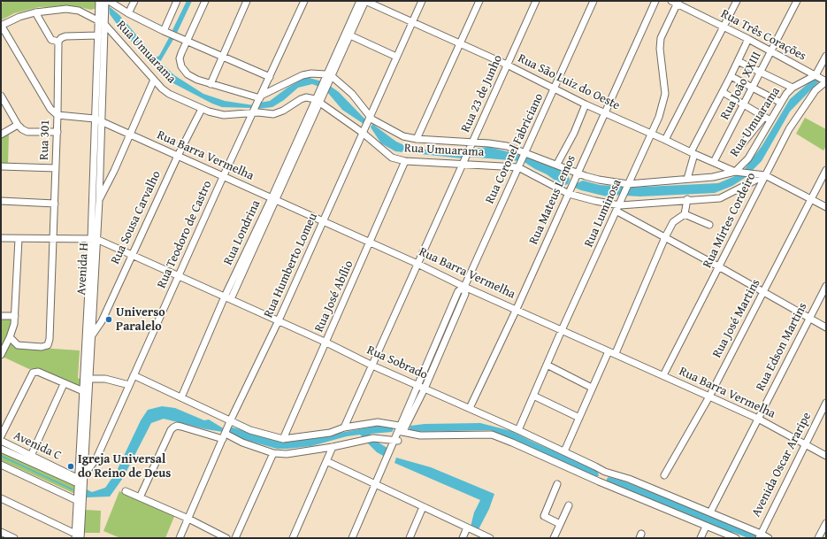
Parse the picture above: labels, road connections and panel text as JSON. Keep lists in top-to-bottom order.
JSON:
{
  "streets": {
    "street": [
      "Rua Três Corações",
      "Rua Umuarama",
      "Rua São Luiz do Oeste",
      "Rua João XXIII",
      "Rua 23 de Junho",
      "Rua 301",
      "Rua Coronel Fabriciano",
      "Rua Barra Vermelha",
      "Rua Mateus Lemos",
      "Rua Luminosa",
      "Rua Sousa Carvalho",
      "Rua Mirtes Cordeiro",
      "Rua Londrina",
      "Rua Teodoro de Castro",
      "Rua Humberto Lomeu",
      "Avenida H",
      "Rua José Abílio",
      "Rua José Martins",
      "Rua Edson Martins",
      "Rua Sobrado",
      "Avenida C",
      "Avenida Oscar Araripe"
    ]
  },
  "crossings": [
    ["Rua Três Corações", "Rua Umuarama"],
    ["Rua Três Corações", "Rua João XXIII"],
    ["Rua Três Corações", "Rua Luminosa"],
    ["Rua Três Corações", "Rua Mirtes Cordeiro"],
    ["Rua Umuarama", "Rua São Luiz do Oeste"],
    ["Rua Umuarama", "Rua 23 de Junho"],
    ["Rua Umuarama", "Rua Coronel Fabriciano"],
    ["Rua Umuarama", "Rua Mateus Lemos"],
    ["Rua Umuarama", "Rua Luminosa"],
    ["Rua Umuarama", "Rua Sousa Carvalho"],
    ["Rua Umuarama", "Rua Mirtes Cordeiro"],
    ["Rua Umuarama", "Rua Londrina"],
    ["Rua Umuarama", "Rua Teodoro de Castro"],
    ["Rua Umuarama", "Rua Humberto Lomeu"],
    ["Rua Umuarama", "Avenida H"],
    ["Rua Umuarama", "Rua José Abílio"],
    ["Rua São Luiz do Oeste", "Rua João XXIII"],
    ["Rua São Luiz do Oeste", "Rua 23 de Junho"],
    ["Rua São Luiz do Oeste", "Rua Coronel Fabriciano"],
    ["Rua São Luiz do Oeste", "Rua Mateus Lemos"],
    ["Rua São Luiz do Oeste", "Rua Luminosa"],
    ["Rua São Luiz do Oeste", "Rua Mirtes Cordeiro"],
    ["Rua São Luiz do Oeste", "Rua Londrina"],
    ["Rua São Luiz do Oeste", "Rua Humberto Lomeu"],
    ["Rua 23 de Junho", "Rua Barra Vermelha"],
    ["Rua 23 de Junho", "Rua Sobrado"],
    ["Rua 301", "Rua Barra Vermelha"],
    ["Rua Coronel Fabriciano", "Rua Barra Vermelha"],
    ["Rua Coronel Fabriciano", "Rua Sobrado"],
    ["Rua Barra Vermelha", "Rua Mateus Lemos"],
    ["Rua Barra Vermelha", "Rua Luminosa"],
    ["Rua Barra Vermelha", "Rua Sousa Carvalho"],
    ["Rua Barra Vermelha", "Rua Mirtes Cordeiro"],
    ["Rua Barra Vermelha", "Rua Londrina"],
    ["Rua Barra Vermelha", "Rua Teodoro de Castro"],
    ["Rua Barra Vermelha", "Rua Humberto Lomeu"],
    ["Rua Barra Vermelha", "Avenida H"],
    ["Rua Barra Vermelha", "Rua José Abílio"],
    ["Rua Barra Vermelha", "Rua José Martins"],
    ["Rua Barra Vermelha", "Rua Edson Martins"],
    ["Rua Barra Vermelha", "Avenida Oscar Araripe"],
    ["Rua Mateus Lemos", "Rua Sobrado"],
    ["Rua Luminosa", "Rua Sobrado"],
    ["Rua Sousa Carvalho", "Avenida H"],
    ["Rua Sousa Carvalho", "Rua Sobrado"],
    ["Rua Londrina", "Rua Sobrado"],
    ["Rua Teodoro de Castro", "Avenida H"],
    ["Rua Teodoro de Castro", "Rua Sobrado"],
    ["Rua Teodoro de Castro", "Avenida C"],
    ["Rua Humberto Lomeu", "Rua Sobrado"],
    ["Avenida H", "Rua Sobrado"],
    ["Avenida H", "Avenida C"],
    ["Rua José Abílio", "Rua Sobrado"],
    ["Rua Edson Martins", "Rua Sobrado"],
    ["Rua Sobrado", "Avenida Oscar Araripe"]
  ],
  "places": ["Universo Paralelo", "Igreja Universal do Reino de Deus"]
}
